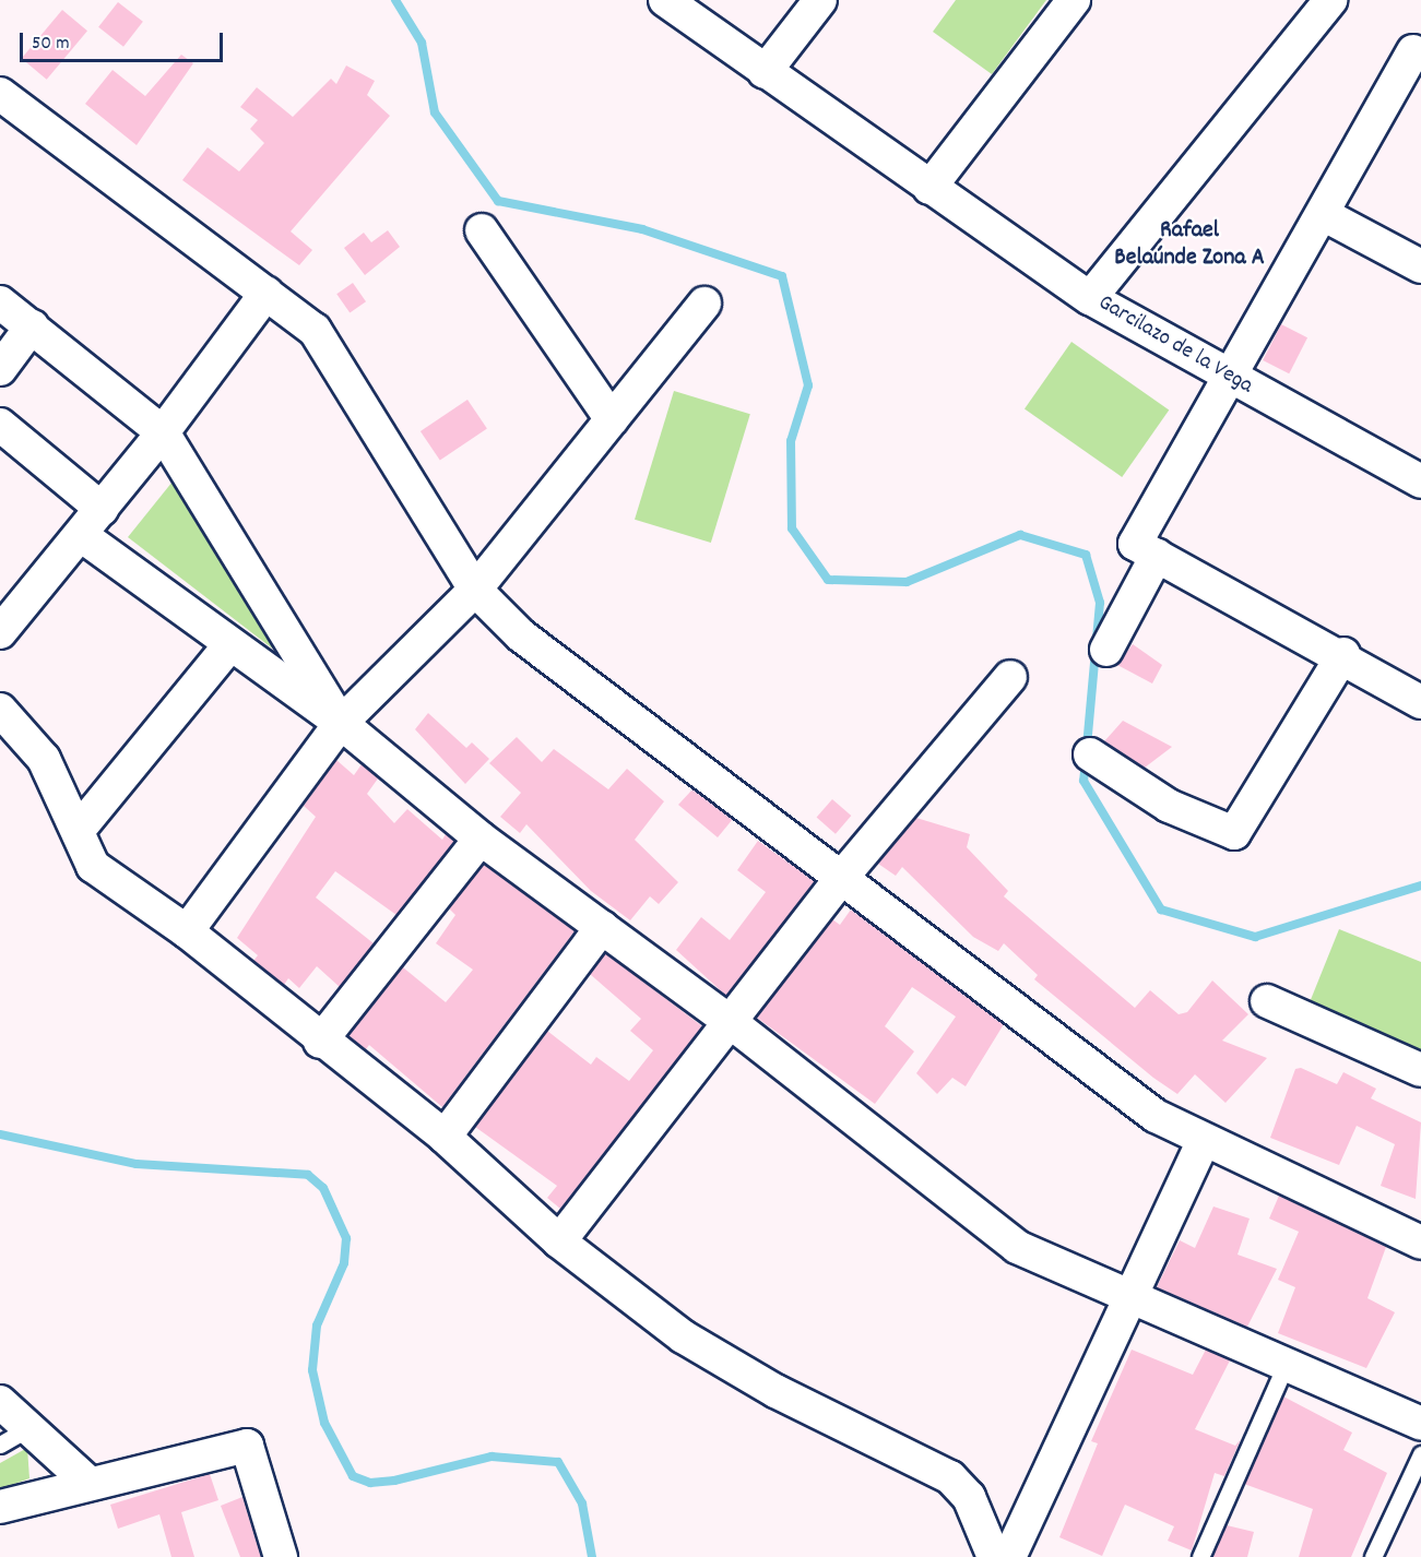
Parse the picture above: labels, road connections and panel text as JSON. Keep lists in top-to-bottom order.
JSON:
{
  "streets": {
    "street": ["Garcilazo de la Vega"]
  },
  "districts": ["Rafael Belaúnde Zona A"],
  "scale_bar": "50 m"
}
